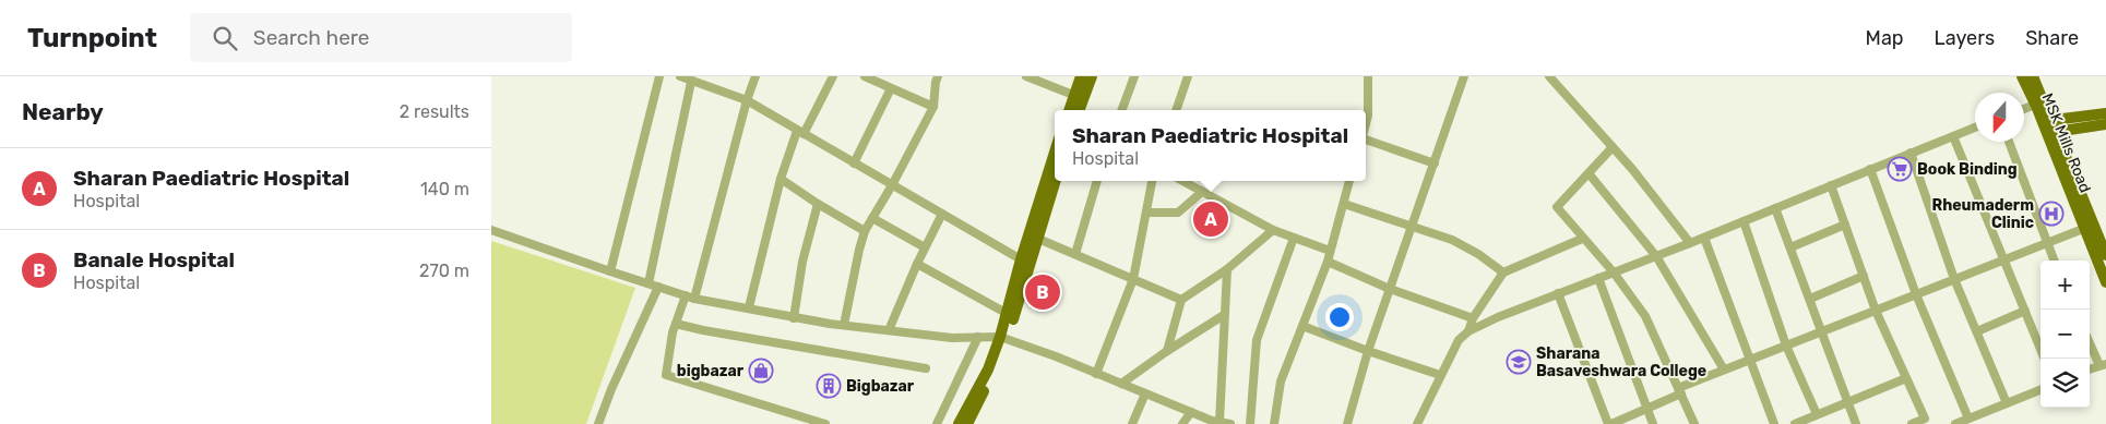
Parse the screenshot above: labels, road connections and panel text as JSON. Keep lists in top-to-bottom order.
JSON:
{
  "streets": {
    "main road": ["MSK Mills Road"]
  },
  "places": {
    "supermarket": ["Book Binding"],
    "hospital": ["Rheumaderm Clinic"],
    "school or university": ["Sharana Basaveshwara College"],
    "shop": ["bigbazar"],
    "building": ["Bigbazar"]
  },
  "north": "bottom",
  "page": {
    "header": "Turnpoint",
    "search": "Search here",
    "nav": ["Map", "Layers", "Share"],
    "heading": ["Nearby", "2 results"],
    "popup": ["Sharan Paediatric Hospital", "Hospital"],
    "list": [
      {
        "mark": "A",
        "name": "Sharan Paediatric Hospital",
        "note": "Hospital",
        "value": "140 m"
      },
      {
        "mark": "B",
        "name": "Banale Hospital",
        "note": "Hospital",
        "value": "270 m"
      }
    ],
    "pins": ["A", "B"],
    "map_buttons": ["+", "−"]
  }
}
